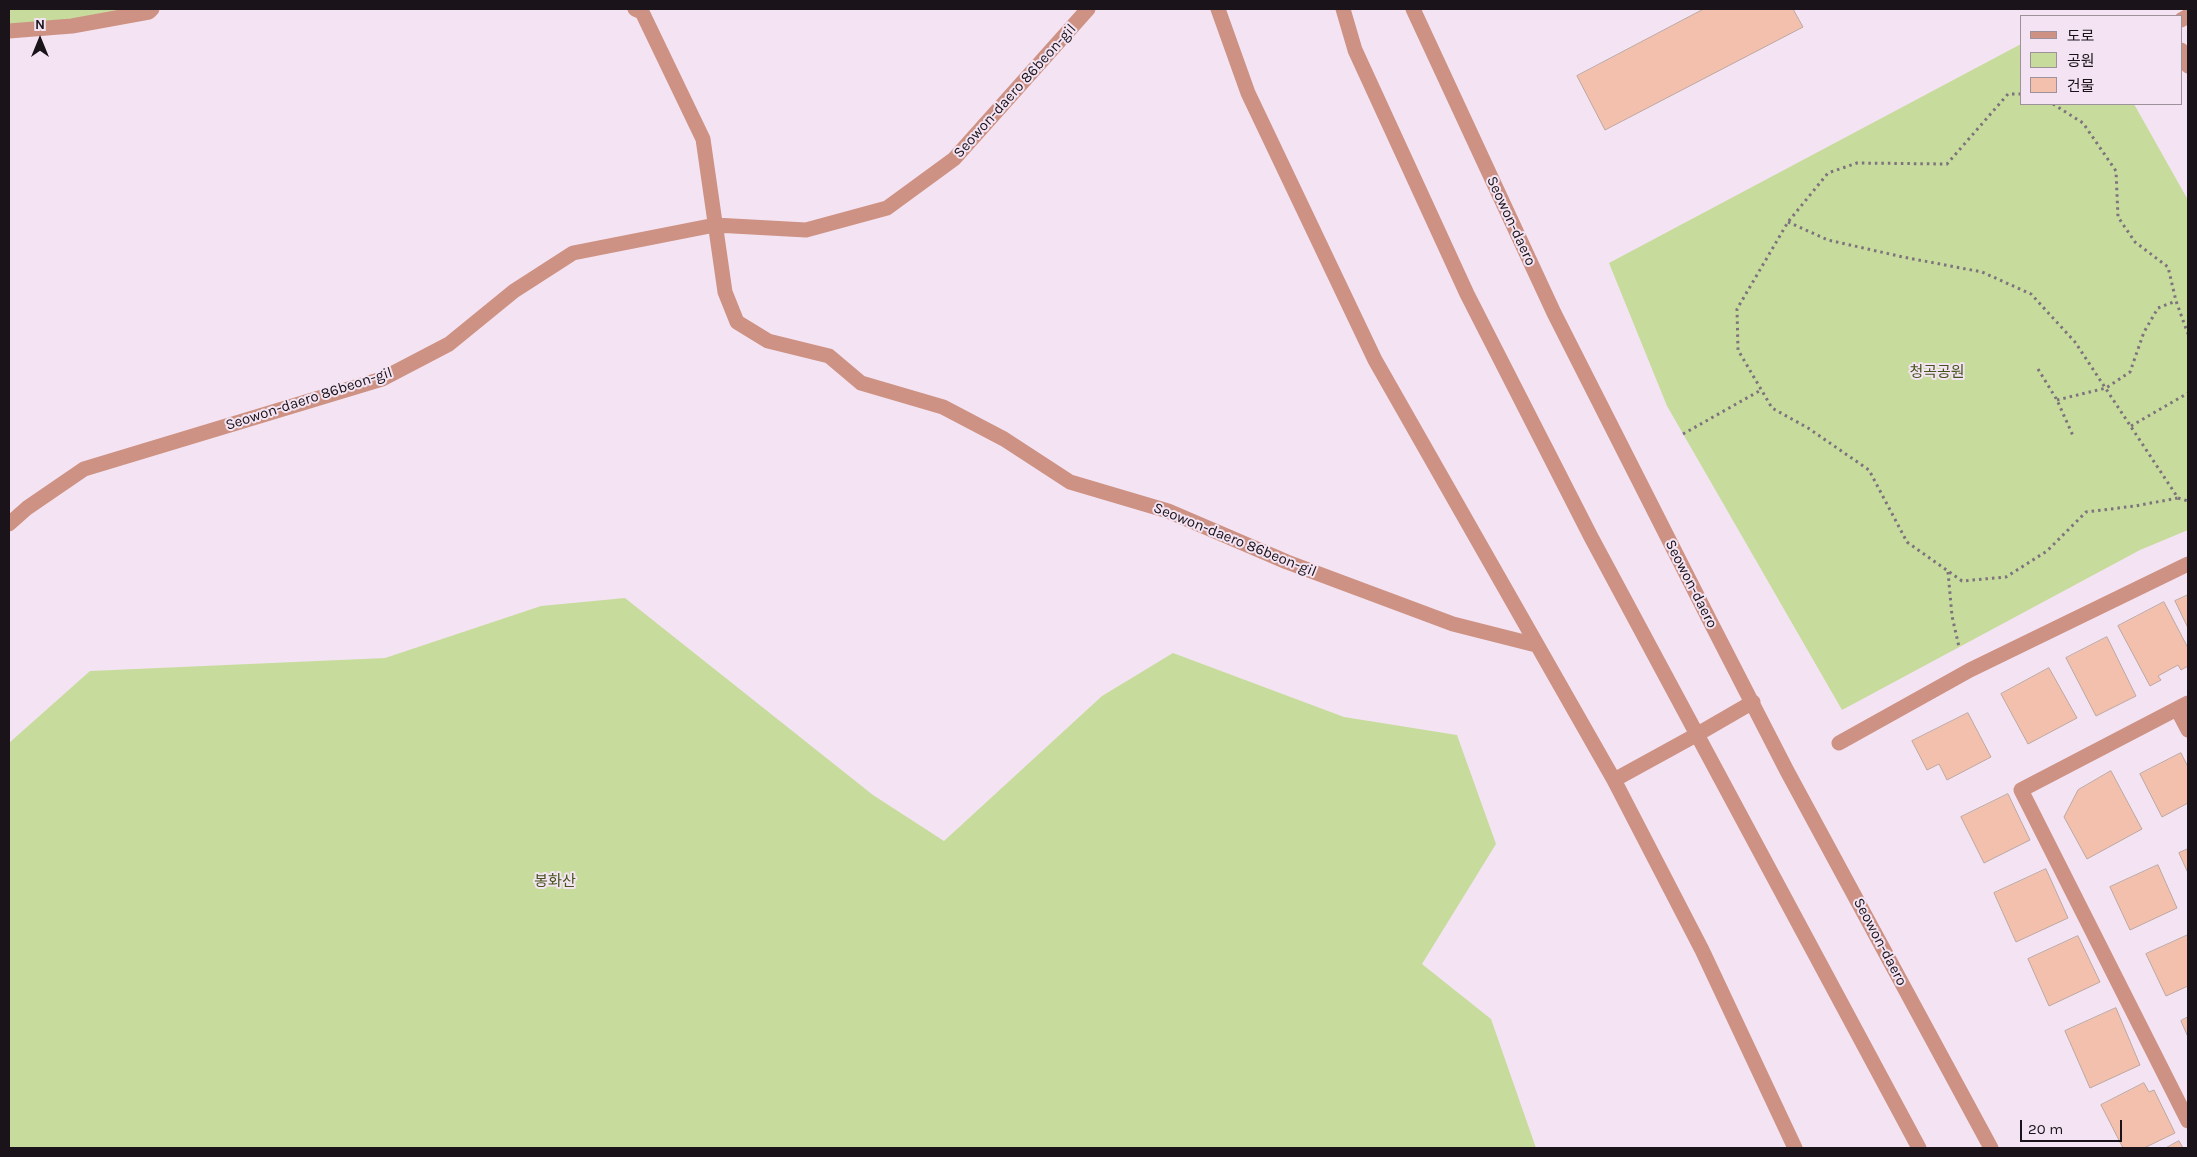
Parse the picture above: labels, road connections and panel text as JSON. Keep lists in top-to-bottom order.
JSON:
{
  "streets": {
    "street": ["Seowon-daero 86beon-gil", "Seowon-daero"]
  },
  "parks": ["청곡공원", "봉화산"],
  "legend": ["도로", "공원", "건물"],
  "scale_bar": "20 m",
  "north": "top"
}
